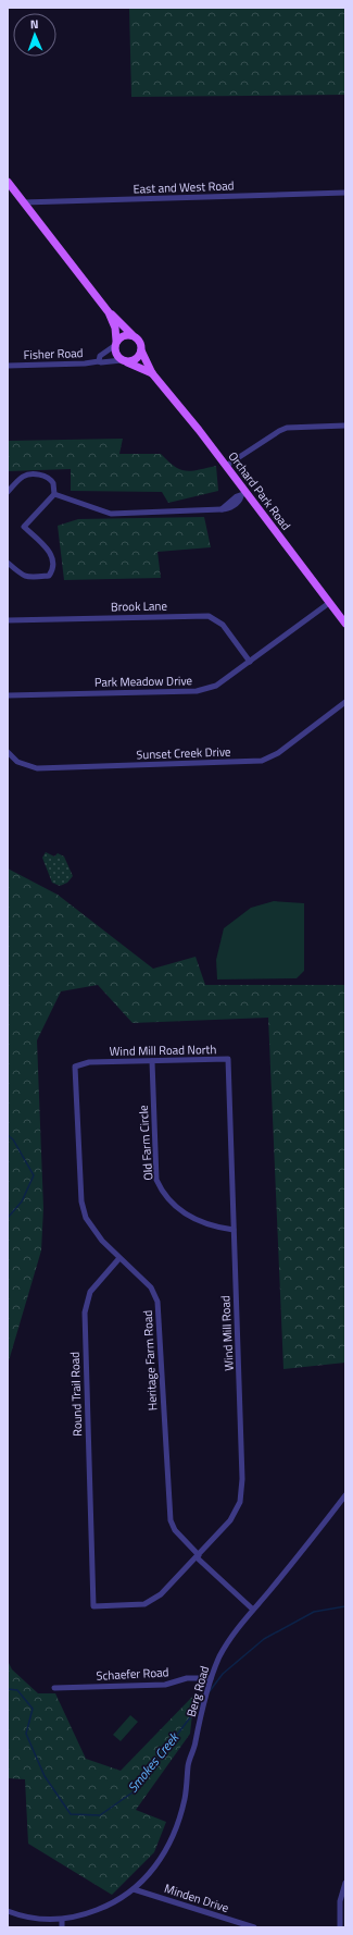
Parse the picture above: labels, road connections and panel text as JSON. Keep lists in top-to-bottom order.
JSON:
{
  "streets": {
    "main road": ["Orchard Park Road"],
    "street": [
      "East and West Road",
      "Fisher Road",
      "Brook Lane",
      "Park Meadow Drive",
      "Sunset Creek Drive",
      "Wind Mill Road North",
      "Old Farm Circle",
      "Wind Mill Road",
      "Heritage Farm Road",
      "Round Trail Road",
      "Schaefer Road",
      "Berg Road",
      "Minden Drive"
    ]
  },
  "crossings": [
    ["Fisher Road", "Orchard Park Road"],
    ["Orchard Park Road", "Park Meadow Drive"],
    ["Brook Lane", "Park Meadow Drive"],
    ["Wind Mill Road North", "Old Farm Circle"],
    ["Wind Mill Road North", "Wind Mill Road"],
    ["Wind Mill Road North", "Heritage Farm Road"],
    ["Old Farm Circle", "Wind Mill Road"],
    ["Wind Mill Road", "Heritage Farm Road"],
    ["Wind Mill Road", "Round Trail Road"],
    ["Heritage Farm Road", "Round Trail Road"],
    ["Heritage Farm Road", "Berg Road"],
    ["Schaefer Road", "Berg Road"],
    ["Berg Road", "Minden Drive"]
  ],
  "water": ["Smokes Creek"],
  "north": "top"
}
